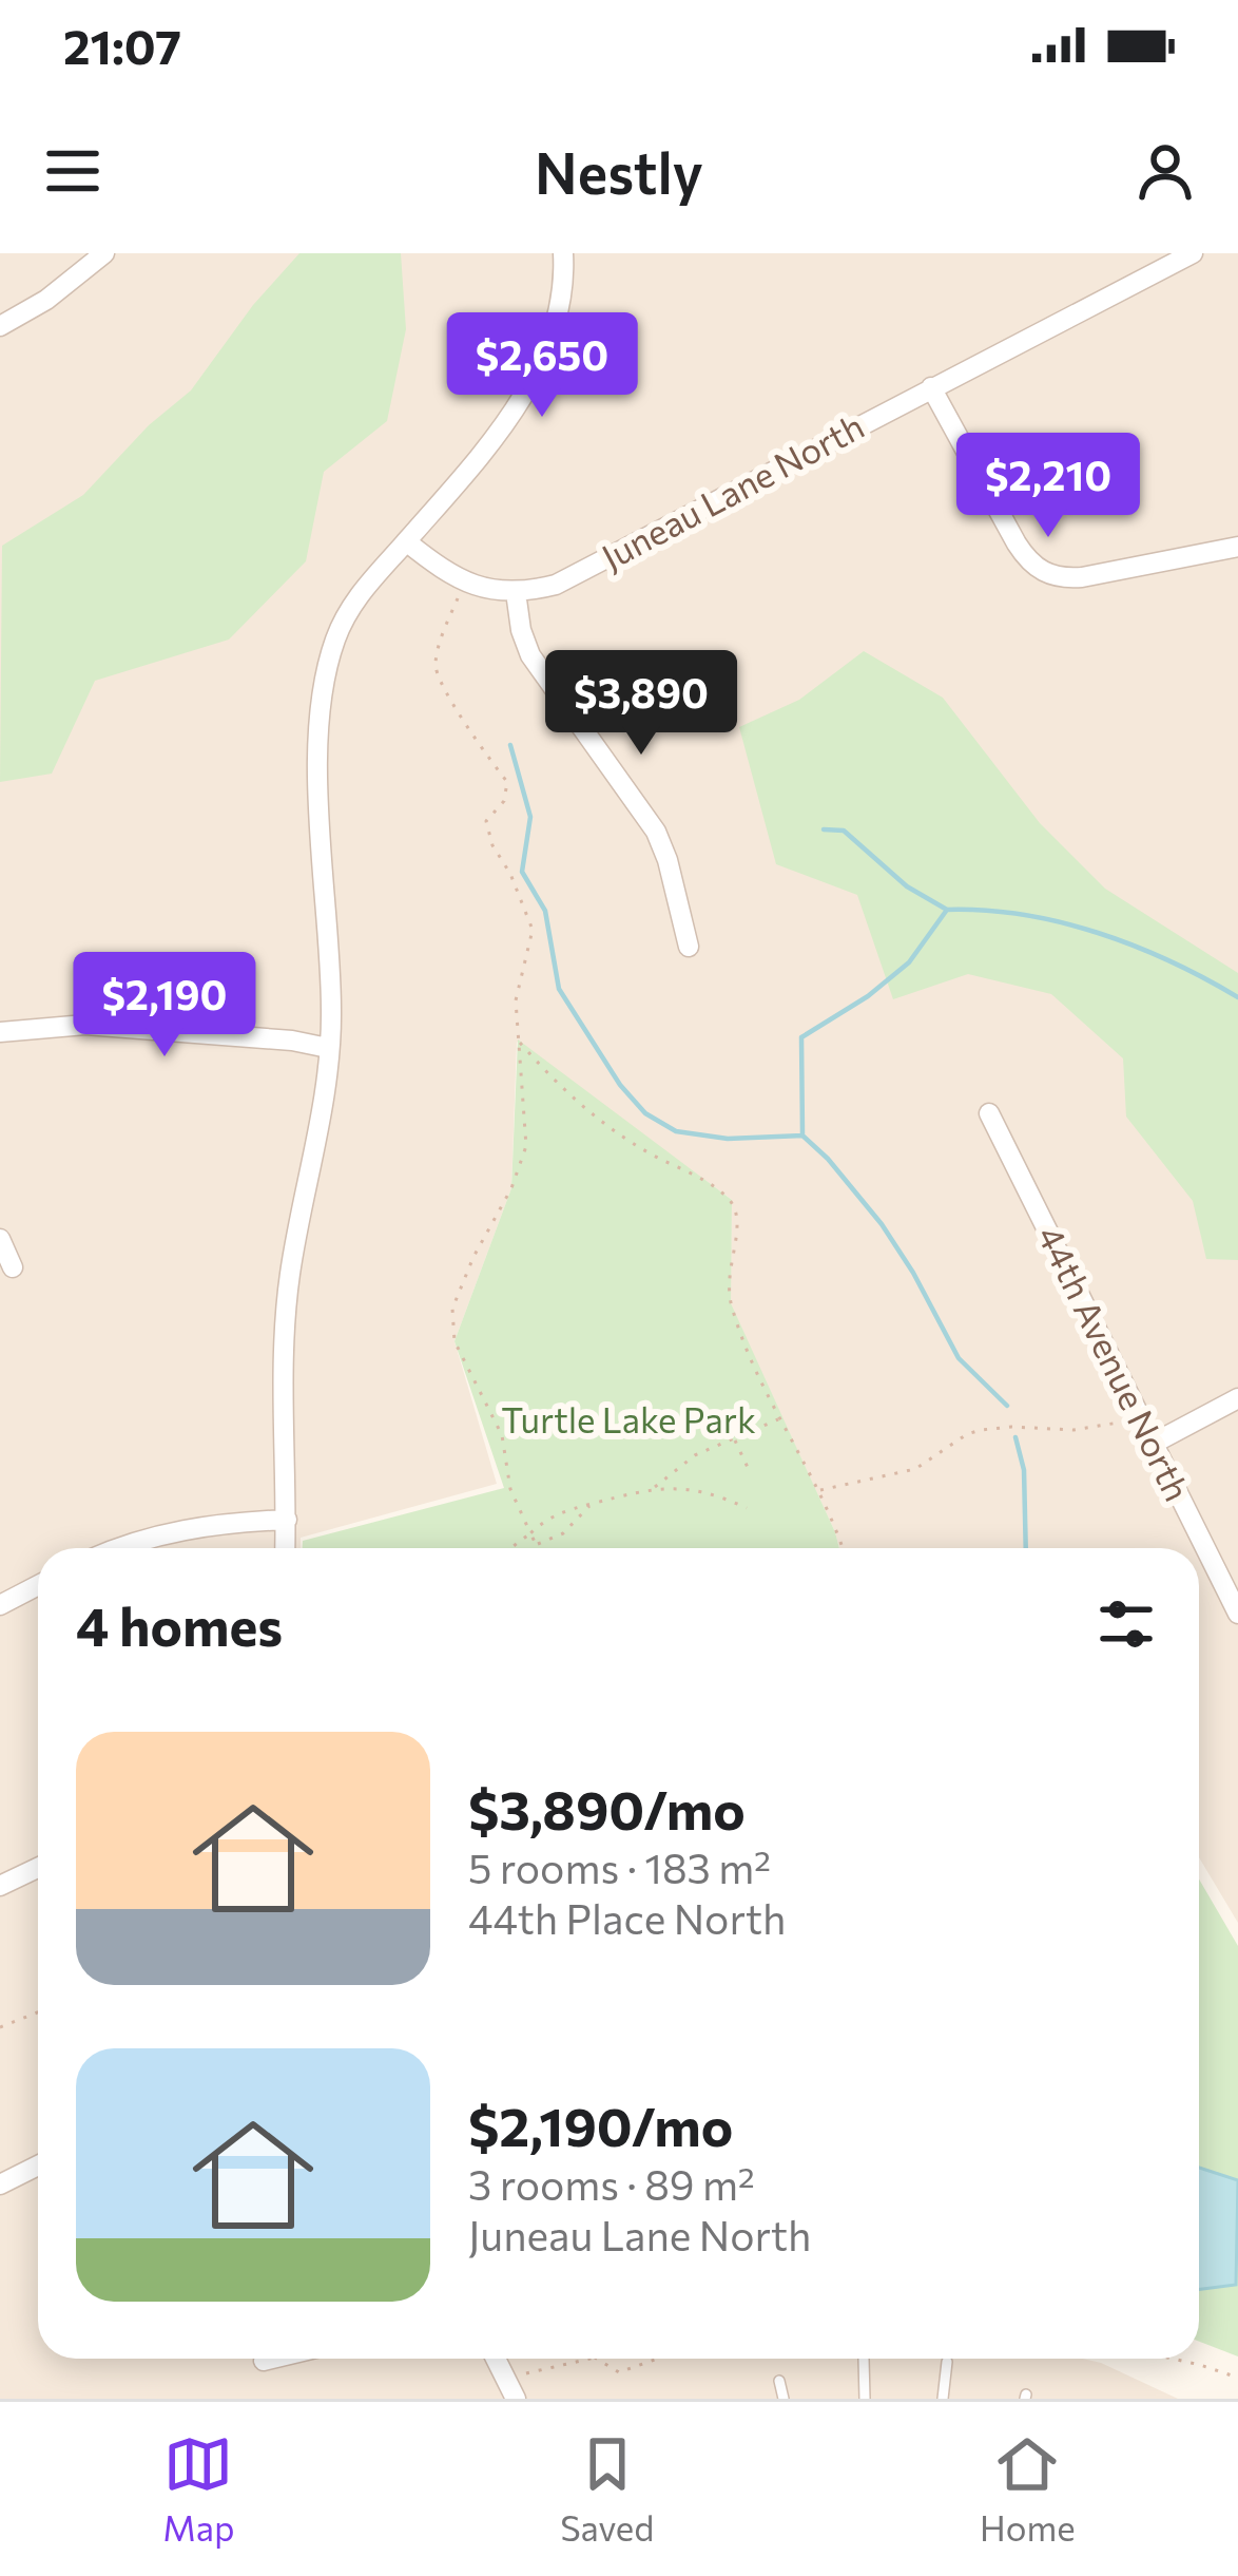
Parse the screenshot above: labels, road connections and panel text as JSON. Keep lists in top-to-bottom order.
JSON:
{
  "streets": {
    "street": ["Juneau Lane North", "44th Avenue North"]
  },
  "parks": ["Turtle Lake Park"],
  "page": {
    "status": "21:07",
    "header": "Nestly",
    "price": [
      "$2,650",
      "$2,210",
      "$3,890",
      "$2,190"
    ],
    "heading": "4 homes",
    "list": [
      {
        "name": "$3,890/mo",
        "note": "5 rooms · 183 m² · 44th Place North"
      },
      {
        "name": "$2,190/mo",
        "note": "3 rooms · 89 m² · Juneau Lane North"
      }
    ],
    "tabs": ["Map", "Saved", "Home"]
  }
}
